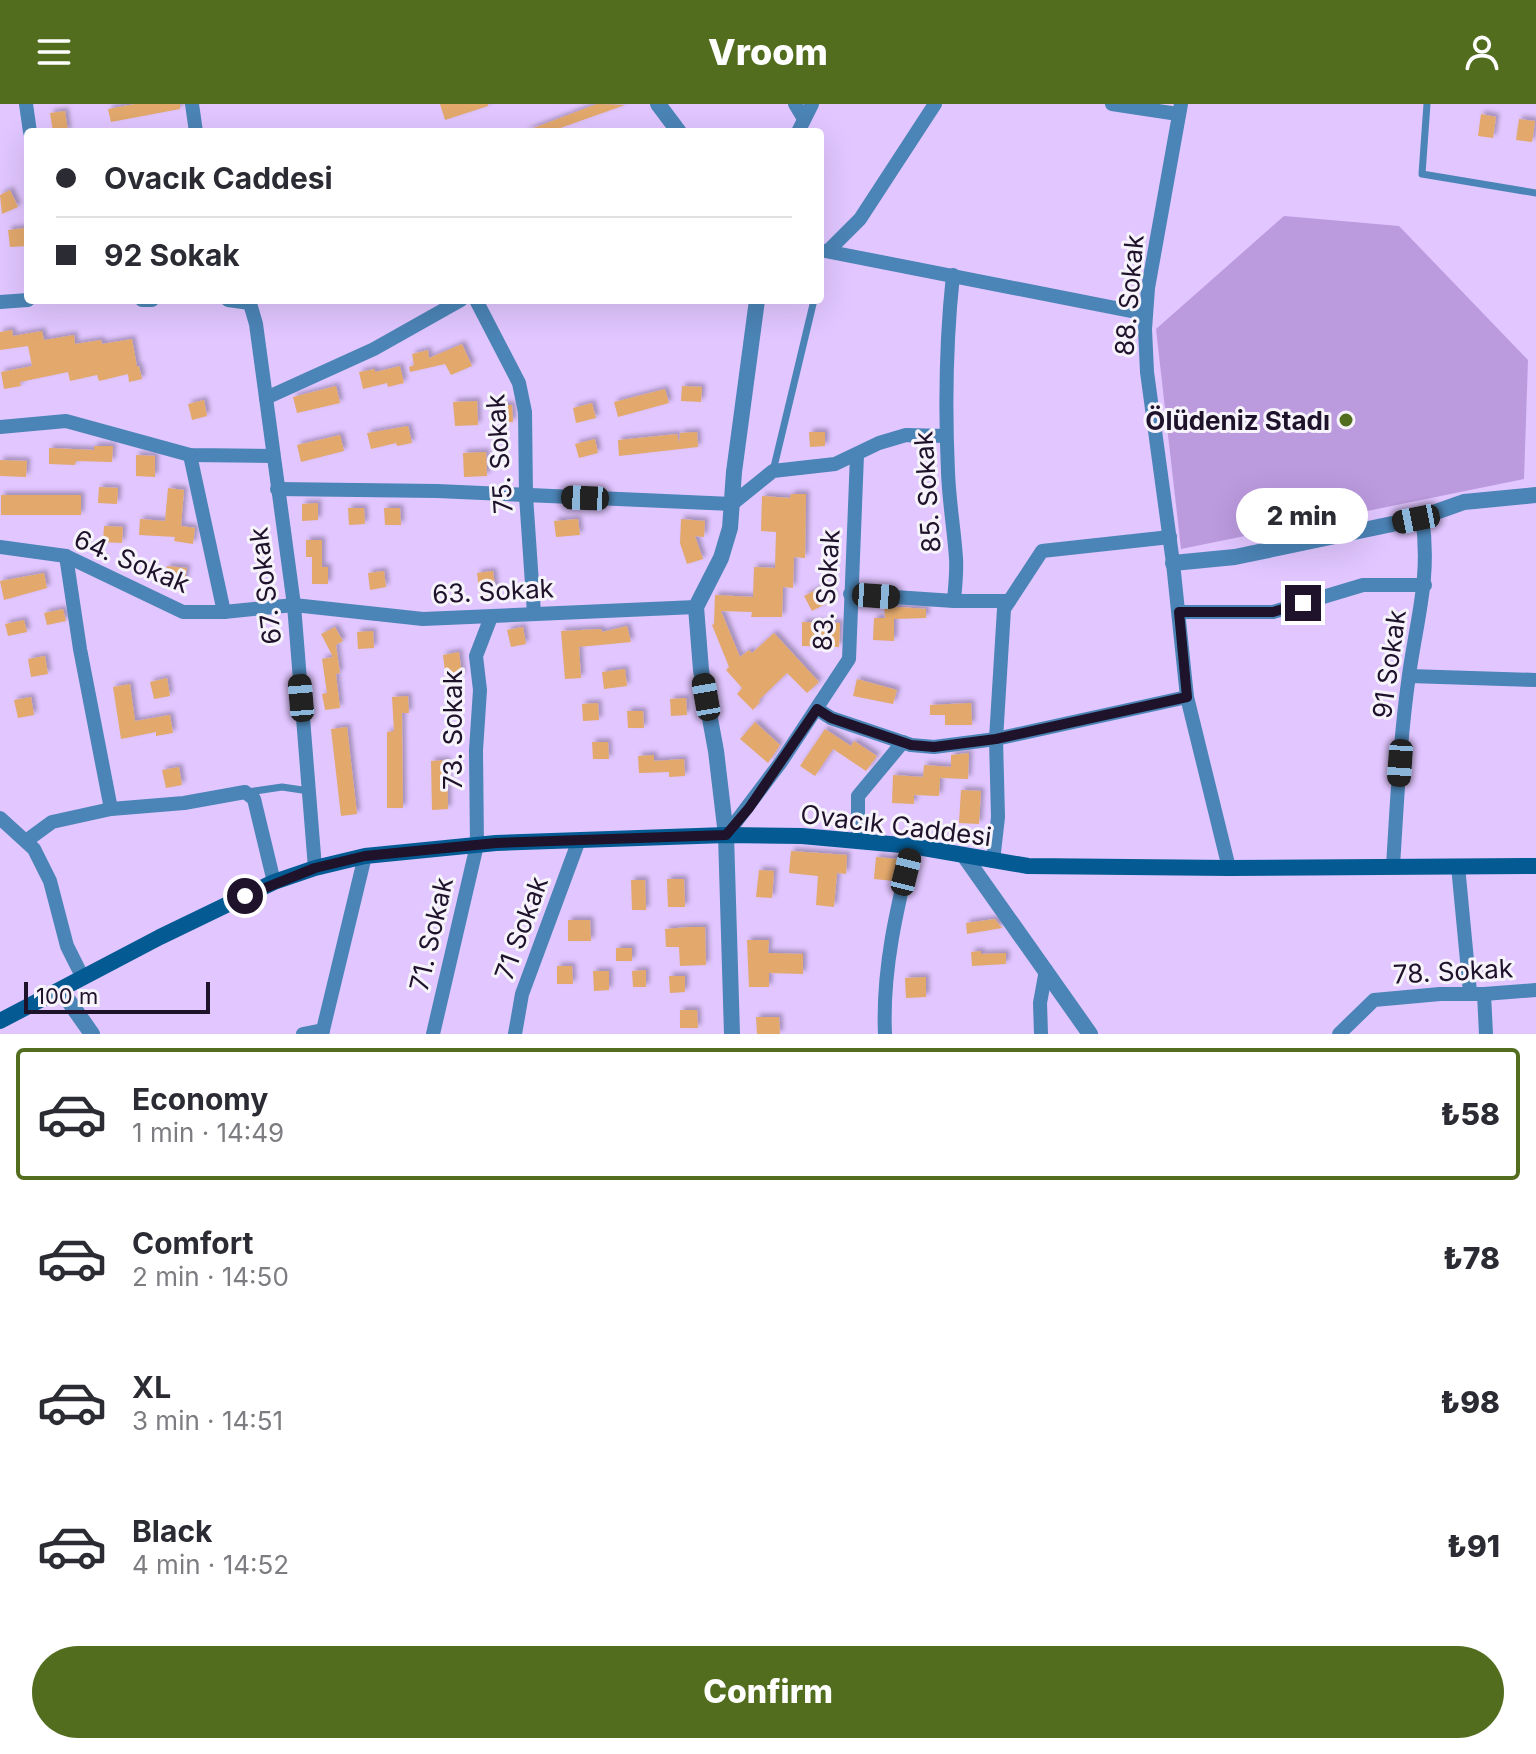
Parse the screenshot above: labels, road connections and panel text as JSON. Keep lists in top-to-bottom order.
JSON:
{
  "streets": {
    "main road": ["Ovacık Caddesi"],
    "street": [
      "88. Sokak",
      "75. Sokak",
      "85. Sokak",
      "64. Sokak",
      "67. Sokak",
      "83. Sokak",
      "63. Sokak",
      "91 Sokak",
      "73. Sokak",
      "71 Sokak",
      "71. Sokak",
      "78. Sokak"
    ]
  },
  "crossings": [
    ["88. Sokak", "Ovacık Caddesi"],
    ["75. Sokak", "63. Sokak"],
    ["64. Sokak", "67. Sokak"],
    ["64. Sokak", "63. Sokak"],
    ["67. Sokak", "63. Sokak"],
    ["67. Sokak", "Ovacık Caddesi"],
    ["83. Sokak", "Ovacık Caddesi"],
    ["63. Sokak", "73. Sokak"],
    ["91 Sokak", "Ovacık Caddesi"],
    ["73. Sokak", "Ovacık Caddesi"],
    ["73. Sokak", "71. Sokak"],
    ["Ovacık Caddesi", "71 Sokak"],
    ["Ovacık Caddesi", "71. Sokak"]
  ],
  "places": ["Ölüdeniz Stadı"],
  "scale_bar": "100 m",
  "page": {
    "header": "Vroom",
    "banner": ["Ovacık Caddesi", "92 Sokak"],
    "bubble": "2 min",
    "scale": "100 m",
    "list": [
      {
        "name": "Economy",
        "note": "1 min · 14:49",
        "value": "₺58"
      },
      {
        "name": "Comfort",
        "note": "2 min · 14:50",
        "value": "₺78"
      },
      {
        "name": "XL",
        "note": "3 min · 14:51",
        "value": "₺98"
      },
      {
        "name": "Black",
        "note": "4 min · 14:52",
        "value": "₺91"
      }
    ],
    "buttons": "Confirm"
  }
}
